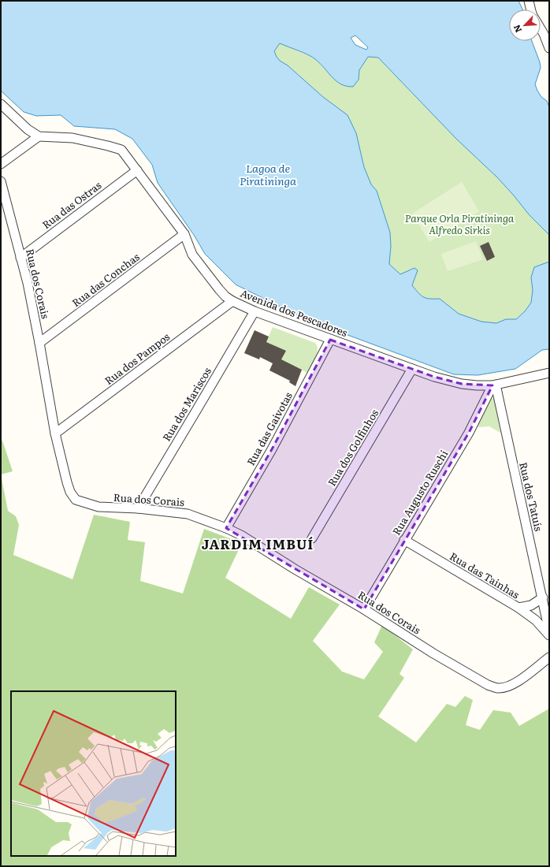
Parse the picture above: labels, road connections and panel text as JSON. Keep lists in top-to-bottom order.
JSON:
{
  "streets": {
    "street": [
      "Rua das Ostras",
      "Rua das Conchas",
      "Rua dos Corais",
      "Avenida dos Pescadores",
      "Rua dos Pampos",
      "Rua dos Mariscos",
      "Rua das Gaivotas",
      "Rua dos Golfinhos",
      "Rua Augusto Ruschi",
      "Rua dos Tatuís",
      "Rua das Tainhas"
    ]
  },
  "crossings": [
    ["Rua das Ostras", "Rua dos Corais"],
    ["Rua das Ostras", "Avenida dos Pescadores"],
    ["Rua das Conchas", "Rua dos Corais"],
    ["Rua das Conchas", "Avenida dos Pescadores"],
    ["Rua dos Corais", "Rua dos Pampos"],
    ["Rua dos Corais", "Rua dos Mariscos"],
    ["Rua dos Corais", "Rua das Gaivotas"],
    ["Rua dos Corais", "Rua Augusto Ruschi"],
    ["Avenida dos Pescadores", "Rua dos Pampos"],
    ["Avenida dos Pescadores", "Rua dos Mariscos"],
    ["Avenida dos Pescadores", "Rua das Gaivotas"],
    ["Avenida dos Pescadores", "Rua dos Golfinhos"],
    ["Avenida dos Pescadores", "Rua Augusto Ruschi"],
    ["Avenida dos Pescadores", "Rua dos Tatuís"],
    ["Rua Augusto Ruschi", "Rua dos Tatuís"],
    ["Rua Augusto Ruschi", "Rua das Tainhas"]
  ],
  "districts": ["JARDIM IMBUÍ"],
  "water": ["Lagoa de Piratininga"],
  "parks": ["Parque Orla Piratininga Alfredo Sirkis"],
  "north": "bottom left"
}
